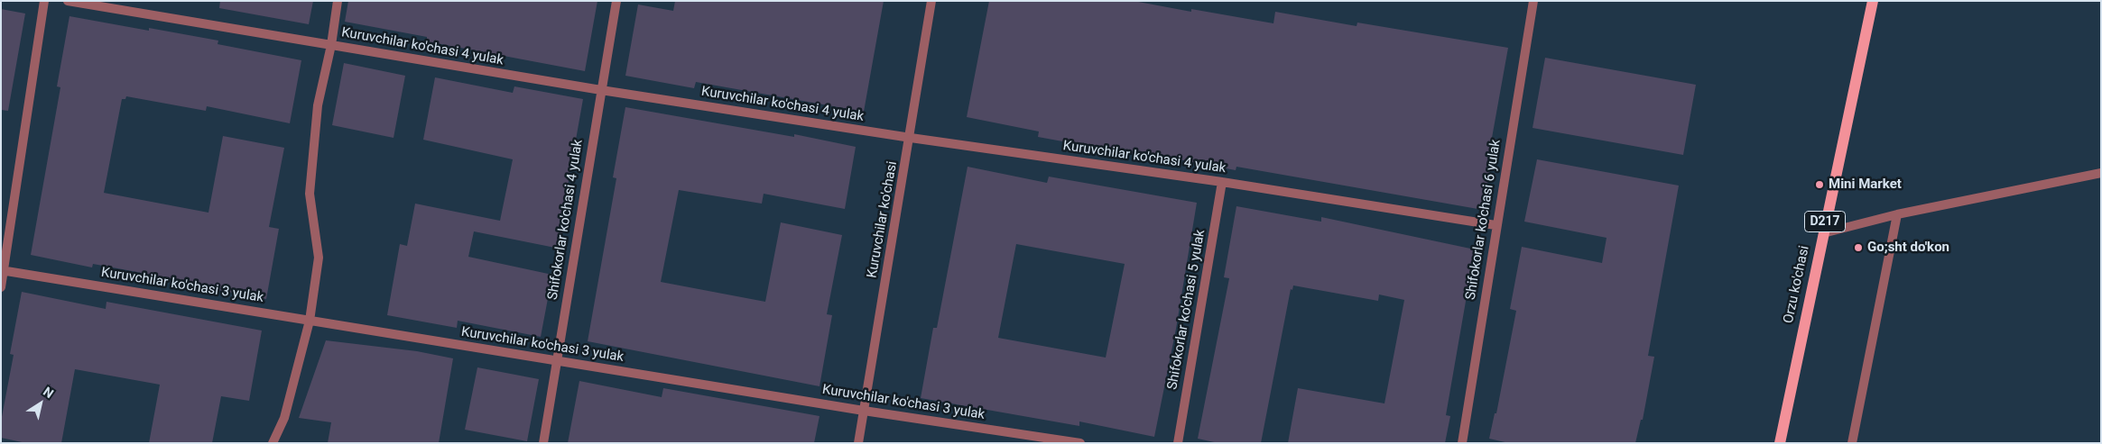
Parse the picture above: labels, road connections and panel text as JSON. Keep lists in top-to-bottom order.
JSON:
{
  "streets": {
    "main road": ["D217", "Orzu ko'chasi"],
    "street": [
      "Kuruvchilar ko'chasi 4 yulak",
      "Shifokorlar ko'chasi 4 yulak",
      "Kuruvchilar ko'chasi",
      "Shifokorlar ko'chasi 6 yulak",
      "Kuruvchilar ko'chasi 3 yulak",
      "Shifokorlar ko'chasi 5 yulak"
    ]
  },
  "crossings": [
    ["Kuruvchilar ko'chasi 4 yulak", "Shifokorlar ko'chasi 4 yulak"],
    ["Kuruvchilar ko'chasi 4 yulak", "Kuruvchilar ko'chasi"],
    ["Kuruvchilar ko'chasi 4 yulak", "Shifokorlar ko'chasi 6 yulak"],
    ["Kuruvchilar ko'chasi 4 yulak", "Shifokorlar ko'chasi 5 yulak"],
    ["Shifokorlar ko'chasi 4 yulak", "Kuruvchilar ko'chasi 3 yulak"],
    ["Kuruvchilar ko'chasi", "Kuruvchilar ko'chasi 3 yulak"]
  ],
  "places": ["Mini Market", "Go;sht do'kon"],
  "north": "top right"
}
